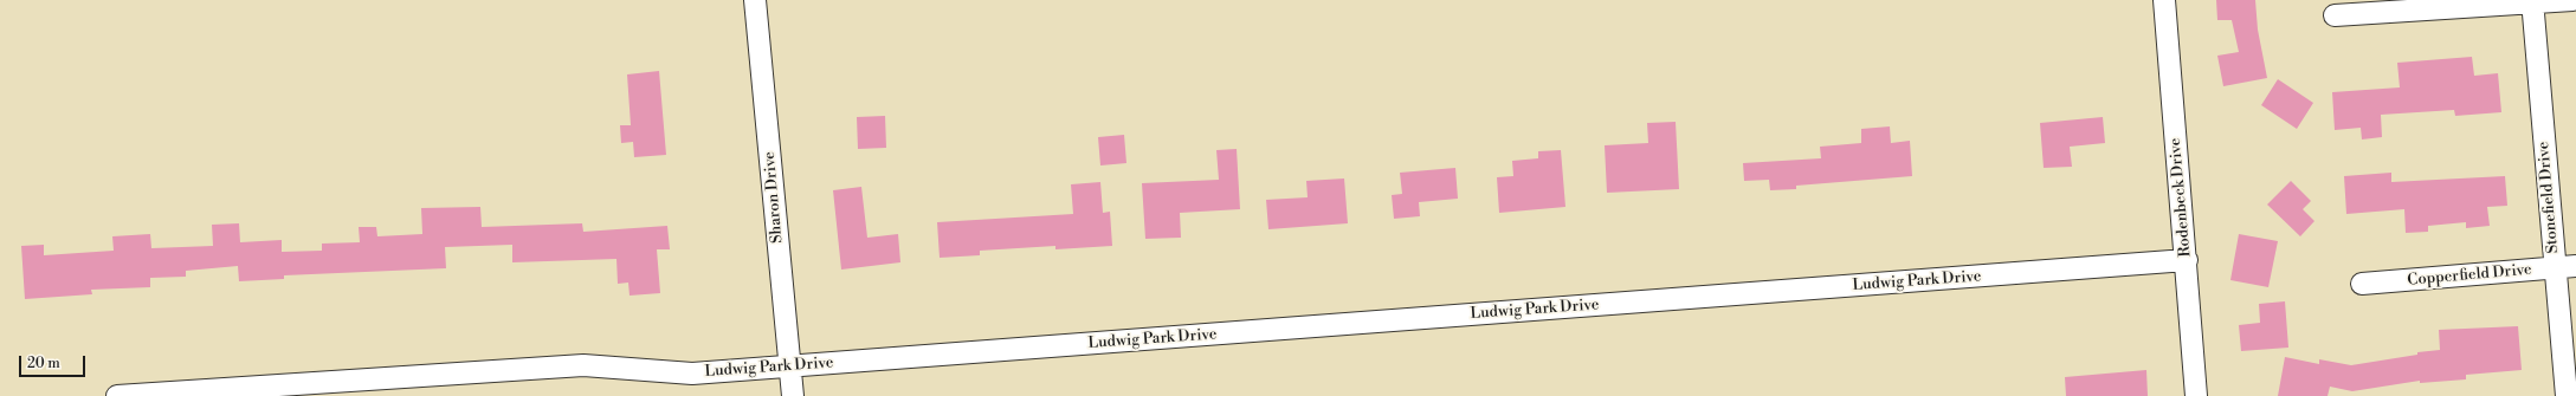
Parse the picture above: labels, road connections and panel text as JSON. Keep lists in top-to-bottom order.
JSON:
{
  "streets": {
    "street": [
      "Sharon Drive",
      "Rodenbeck Drive",
      "Stonefield Drive",
      "Copperfield Drive",
      "Ludwig Park Drive"
    ]
  },
  "crossings": [
    ["Sharon Drive", "Ludwig Park Drive"],
    ["Rodenbeck Drive", "Ludwig Park Drive"],
    ["Stonefield Drive", "Copperfield Drive"]
  ],
  "scale_bar": "20 m"
}
